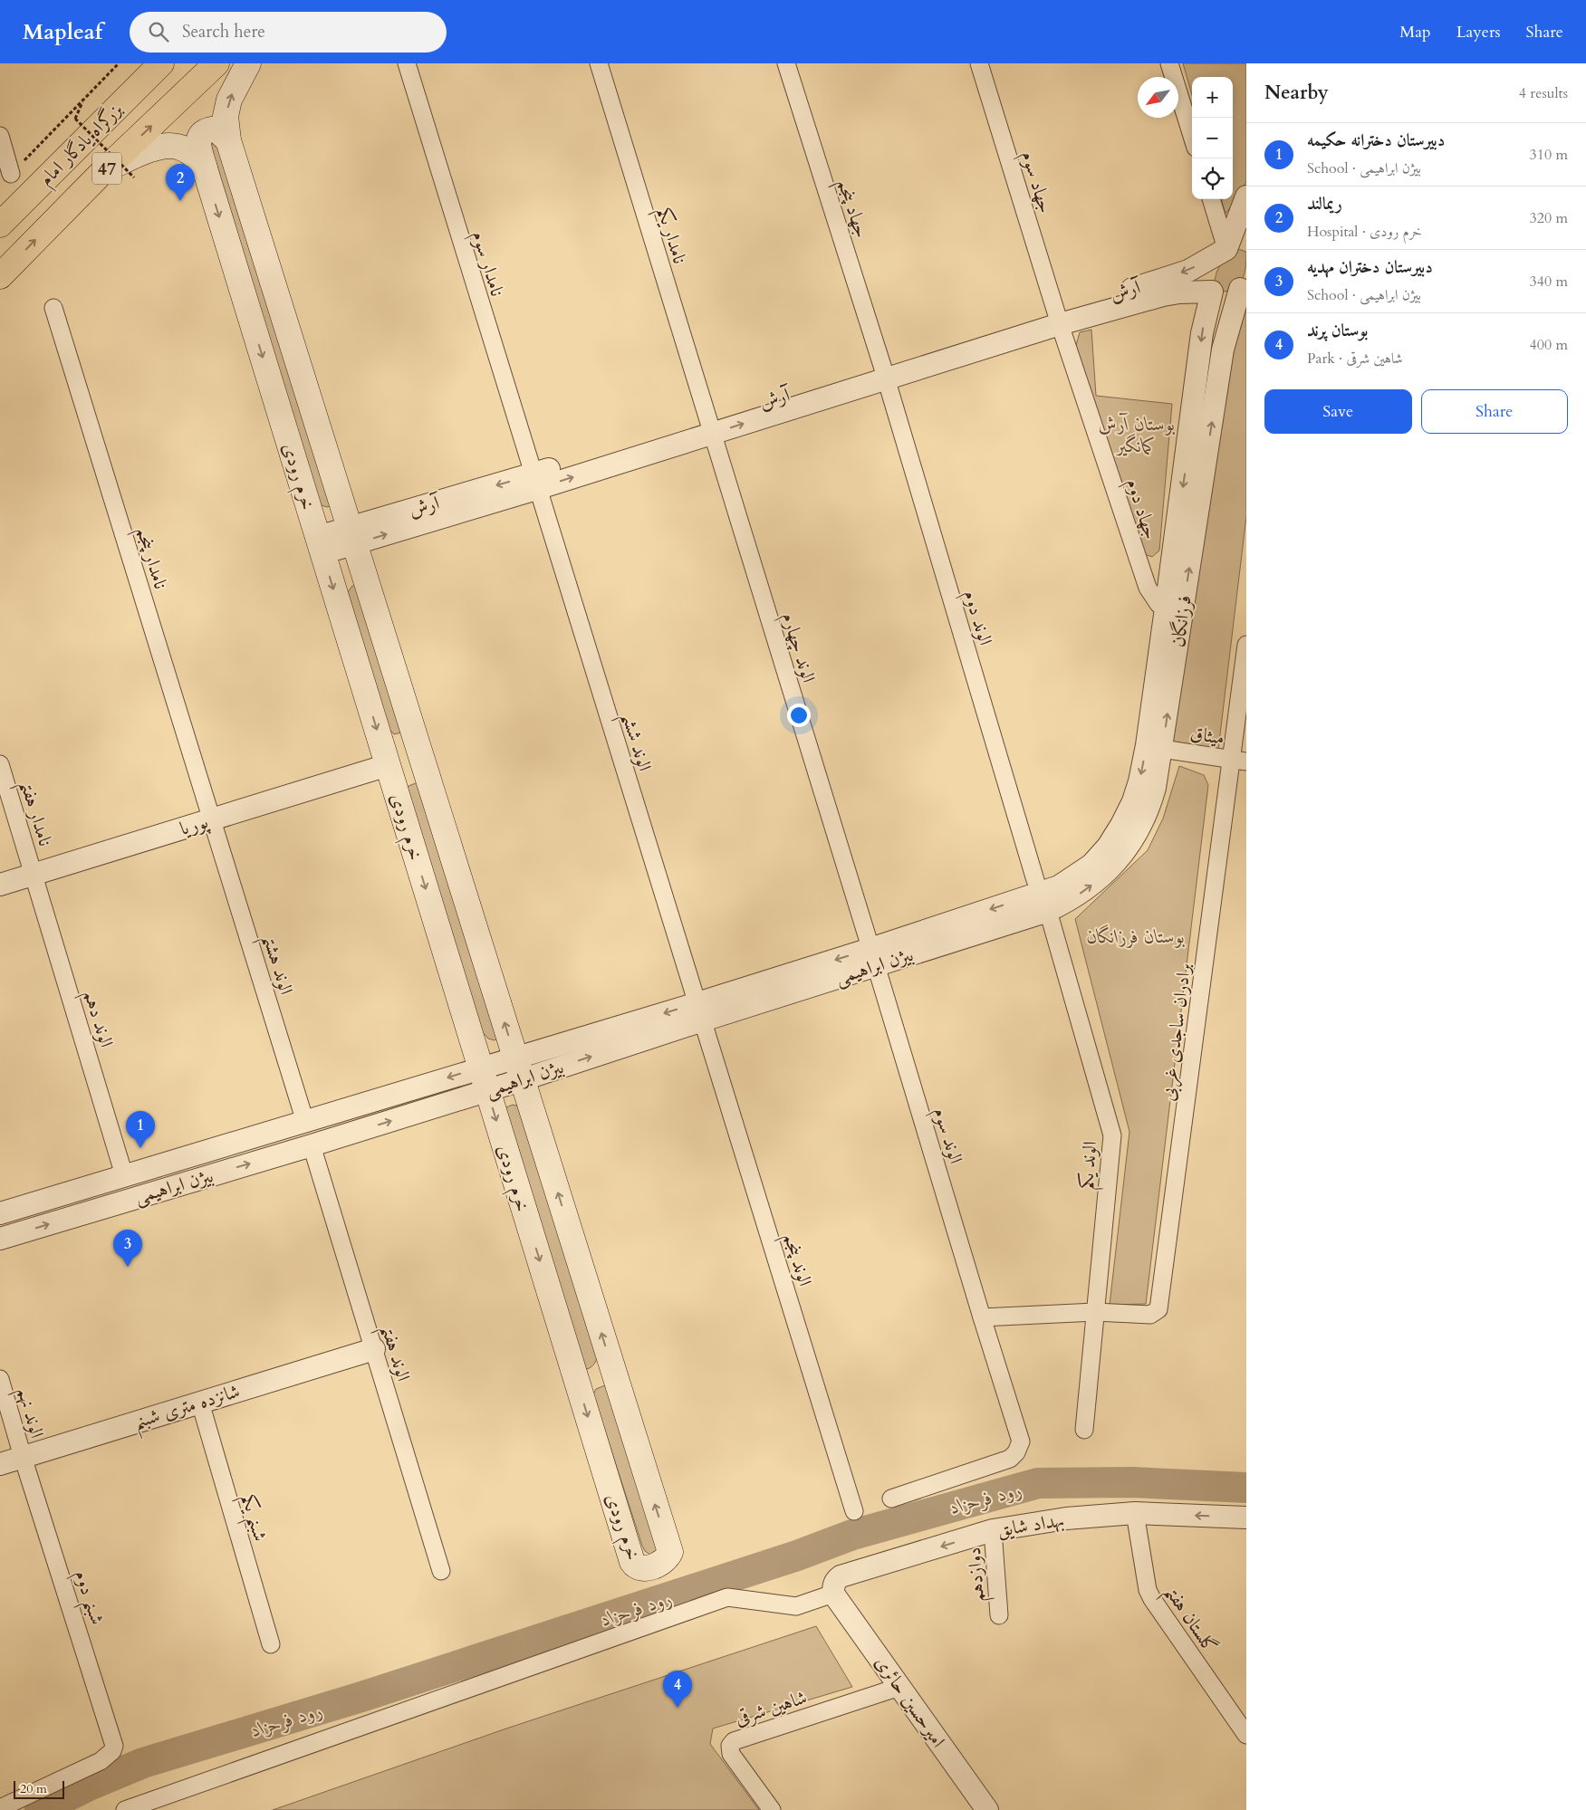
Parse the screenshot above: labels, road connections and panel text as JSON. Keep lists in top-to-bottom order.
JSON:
{
  "streets": {
    "highway": ["بزرگراه یادگار امام", "47"],
    "main road": ["خرم رودی"],
    "street": [
      "جهاد سوم",
      "جهاد پنجم",
      "نامدار یکم",
      "نامدار سوم",
      "آرش",
      "جهاد دوم",
      "نامدار پنجم",
      "الوند دوم",
      "فرزانگان",
      "الوند چهارم",
      "میثاق",
      "الوند ششم",
      "نامدار هفتم",
      "پوریا",
      "الوند هشتم",
      "بیژن ابراهیمی",
      "الوند دهم",
      "برادران ساجدی غربی",
      "الوند سوم",
      "الوند یکم",
      "الوند پنجم",
      "الوند هفتم",
      "شانزده متری شبنم",
      "الوند نهم",
      "شبنم یکم",
      "بهداد شایق",
      "دوازدهم",
      "شبنم دوم",
      "گلستان هفتم",
      "امیرحسین حائری",
      "شاهین شرقی"
    ]
  },
  "crossings": [
    ["بزرگراه یادگار امام", "خرم رودی"],
    ["جهاد سوم", "آرش"],
    ["جهاد سوم", "جهاد دوم"],
    ["جهاد پنجم", "آرش"],
    ["جهاد پنجم", "الوند دوم"],
    ["نامدار یکم", "آرش"],
    ["نامدار یکم", "الوند چهارم"],
    ["نامدار سوم", "آرش"],
    ["نامدار سوم", "الوند ششم"],
    ["آرش", "خرم رودی"],
    ["آرش", "جهاد دوم"],
    ["آرش", "الوند دوم"],
    ["آرش", "فرزانگان"],
    ["آرش", "الوند چهارم"],
    ["آرش", "الوند ششم"],
    ["خرم رودی", "پوریا"],
    ["خرم رودی", "بیژن ابراهیمی"],
    ["جهاد دوم", "فرزانگان"],
    ["نامدار پنجم", "پوریا"],
    ["نامدار پنجم", "الوند هشتم"],
    ["الوند دوم", "فرزانگان"],
    ["الوند دوم", "بیژن ابراهیمی"],
    ["الوند دوم", "الوند یکم"],
    ["فرزانگان", "میثاق"],
    ["فرزانگان", "بیژن ابراهیمی"],
    ["فرزانگان", "الوند یکم"],
    ["الوند چهارم", "بیژن ابراهیمی"],
    ["الوند چهارم", "الوند سوم"],
    ["میثاق", "برادران ساجدی غربی"],
    ["الوند ششم", "بیژن ابراهیمی"],
    ["الوند ششم", "الوند پنجم"],
    ["نامدار هفتم", "پوریا"],
    ["نامدار هفتم", "الوند دهم"],
    ["پوریا", "الوند هشتم"],
    ["پوریا", "الوند دهم"],
    ["الوند هشتم", "بیژن ابراهیمی"],
    ["بیژن ابراهیمی", "الوند دهم"],
    ["بیژن ابراهیمی", "الوند سوم"],
    ["بیژن ابراهیمی", "الوند یکم"],
    ["بیژن ابراهیمی", "الوند پنجم"],
    ["بیژن ابراهیمی", "الوند هفتم"],
    ["برادران ساجدی غربی", "الوند یکم"],
    ["الوند هفتم", "شانزده متری شبنم"],
    ["شانزده متری شبنم", "الوند نهم"],
    ["شانزده متری شبنم", "شبنم یکم"],
    ["شانزده متری شبنم", "شبنم دوم"],
    ["الوند نهم", "شبنم دوم"],
    ["بهداد شایق", "دوازدهم"],
    ["بهداد شایق", "گلستان هفتم"],
    ["بهداد شایق", "امیرحسین حائری"],
    ["امیرحسین حائری", "شاهین شرقی"]
  ],
  "one_way": ["بهداد شایق"],
  "water": ["رود فرحزاد"],
  "parks": ["بوستان آرش کمانگیر", "بوستان فرزانگان"],
  "scale_bar": "20 m",
  "north": "bottom left",
  "page": {
    "header": "Mapleaf",
    "search": "Search here",
    "nav": ["Map", "Layers", "Share"],
    "heading": ["Nearby", "4 results"],
    "map_buttons": ["+", "−"],
    "list": [
      {
        "mark": "1",
        "name": "دبیرستان دخترانه حکیمه",
        "note": "School · بیژن ابراهیمی",
        "value": "310 m"
      },
      {
        "mark": "2",
        "name": "ریمالند",
        "note": "Hospital · خرم رودی",
        "value": "320 m"
      },
      {
        "mark": "3",
        "name": "دبیرستان دختران مهدیه",
        "note": "School · بیژن ابراهیمی",
        "value": "340 m"
      },
      {
        "mark": "4",
        "name": "بوستان پرند",
        "note": "Park · شاهین شرقی",
        "value": "400 m"
      }
    ],
    "pins": [
      "2",
      "1",
      "3",
      "4"
    ],
    "buttons": ["Save", "Share"],
    "scale": "20 m"
  }
}
